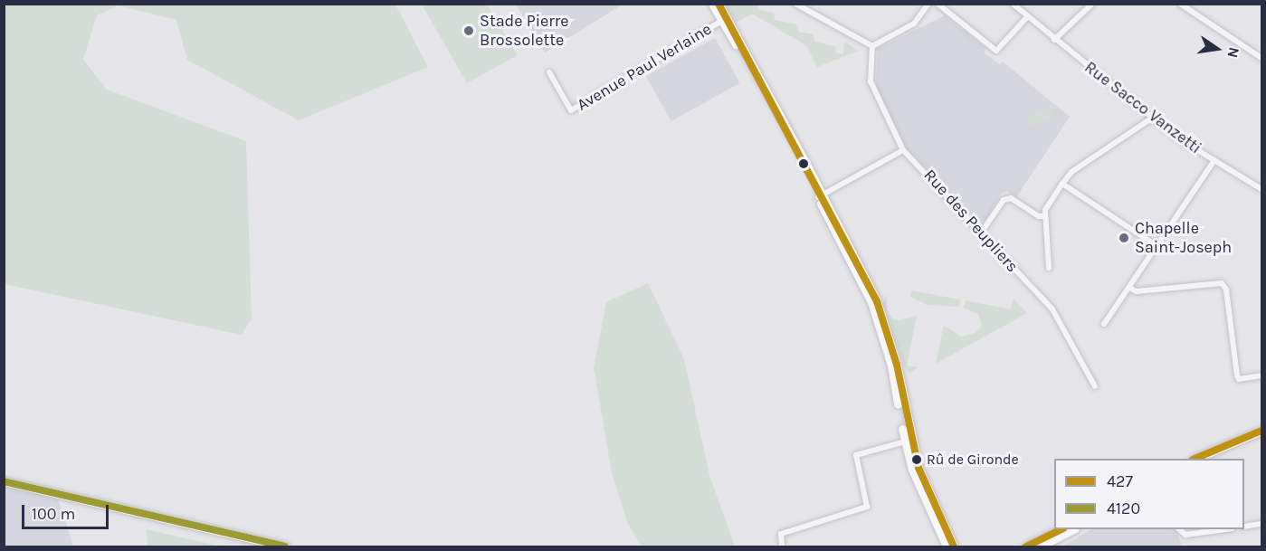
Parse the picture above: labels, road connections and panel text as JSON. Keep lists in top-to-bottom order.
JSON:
{
  "streets": {
    "street": ["Avenue Paul Verlaine", "Rue Sacco Vanzetti", "Rue des Peupliers"]
  },
  "places": ["Stade Pierre Brossolette", "Chapelle Saint-Joseph", "Rû de Gironde"],
  "lines": ["transit line 427", "transit line 4120"],
  "legend": ["427", "4120"],
  "scale_bar": "100 m",
  "north": "right"
}
